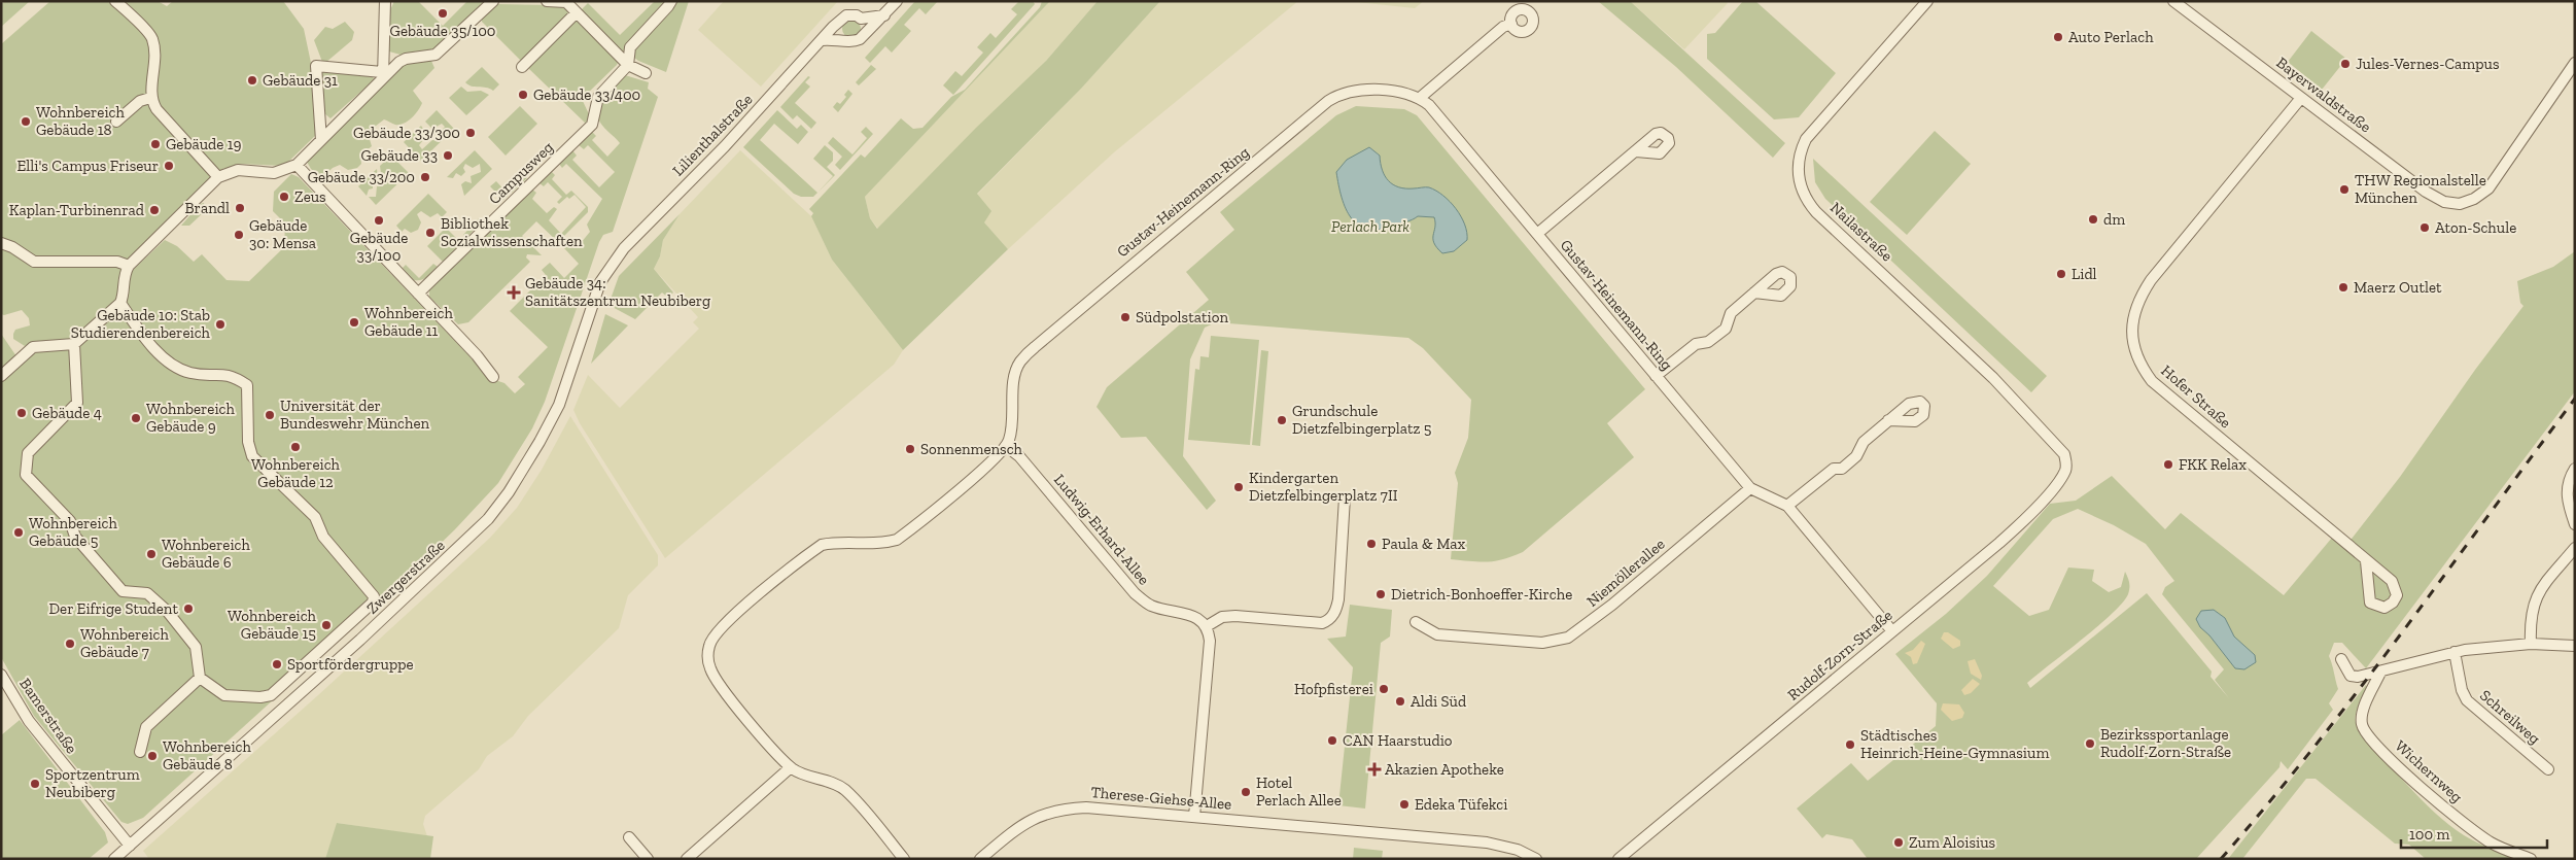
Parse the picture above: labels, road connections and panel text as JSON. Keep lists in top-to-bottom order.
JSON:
{
  "streets": {
    "street": [
      "Bayerwaldstraße",
      "Lilienthalstraße",
      "Campusweg",
      "Gustav-Heinemann-Ring",
      "Nailastraße",
      "Hofer Straße",
      "Ludwig-Erhard-Allee",
      "Niemöllerallee",
      "Zwergerstraße",
      "Rudolf-Zorn-Straße",
      "Bamerstraße",
      "Schreilweg",
      "Wichernweg",
      "Therese-Giehse-Allee"
    ]
  },
  "crossings": [
    ["Bayerwaldstraße", "Hofer Straße"],
    ["Lilienthalstraße", "Zwergerstraße"],
    ["Gustav-Heinemann-Ring", "Ludwig-Erhard-Allee"],
    ["Gustav-Heinemann-Ring", "Niemöllerallee"],
    ["Gustav-Heinemann-Ring", "Rudolf-Zorn-Straße"],
    ["Nailastraße", "Rudolf-Zorn-Straße"],
    ["Zwergerstraße", "Bamerstraße"]
  ],
  "parks": ["Perlach Park"],
  "places": {
    "other": [
      "Gebäude 35/100",
      "Auto Perlach",
      "Jules-Vernes-Campus",
      "Gebäude 31",
      "Gebäude 33/400",
      "Wohnbereich Gebäude 18",
      "Gebäude 33/300",
      "Gebäude 19",
      "Gebäude 33",
      "Elli's Campus Friseur",
      "Gebäude 33/200",
      "THW Regionalstelle München",
      "Zeus",
      "Brandl",
      "Kaplan-Turbinenrad",
      "dm",
      "Gebäude 33/100",
      "Aton-Schule",
      "Bibliothek Sozialwissenschaften",
      "Gebäude 30: Mensa",
      "Lidl",
      "Maerz Outlet",
      "Südpolstation",
      "Wohnbereich Gebäude 11",
      "Gebäude 10: Stab Studierendenbereich",
      "Gebäude 4",
      "Universität der Bundeswehr München",
      "Wohnbereich Gebäude 9",
      "Grundschule Dietzfelbingerplatz 5",
      "Wohnbereich Gebäude 12",
      "Sonnenmensch",
      "FKK Relax",
      "Kindergarten Dietzfelbingerplatz 7II",
      "Wohnbereich Gebäude 5",
      "Paula & Max",
      "Wohnbereich Gebäude 6",
      "Dietrich-Bonhoeffer-Kirche",
      "Der Eifrige Student",
      "Wohnbereich Gebäude 15",
      "Wohnbereich Gebäude 7",
      "Sportfördergruppe",
      "Hofpfisterei",
      "Aldi Süd",
      "CAN Haarstudio",
      "Bezirkssportanlage Rudolf-Zorn-Straße",
      "Städtisches Heinrich-Heine-Gymnasium",
      "Wohnbereich Gebäude 8",
      "Sportzentrum Neubiberg",
      "Hotel Perlach Allee",
      "Edeka Tüfekci",
      "Zum Aloisius"
    ],
    "health": ["Gebäude 34: Sanitätszentrum Neubiberg", "Akazien Apotheke"]
  },
  "scale_bar": "100 m"
}
